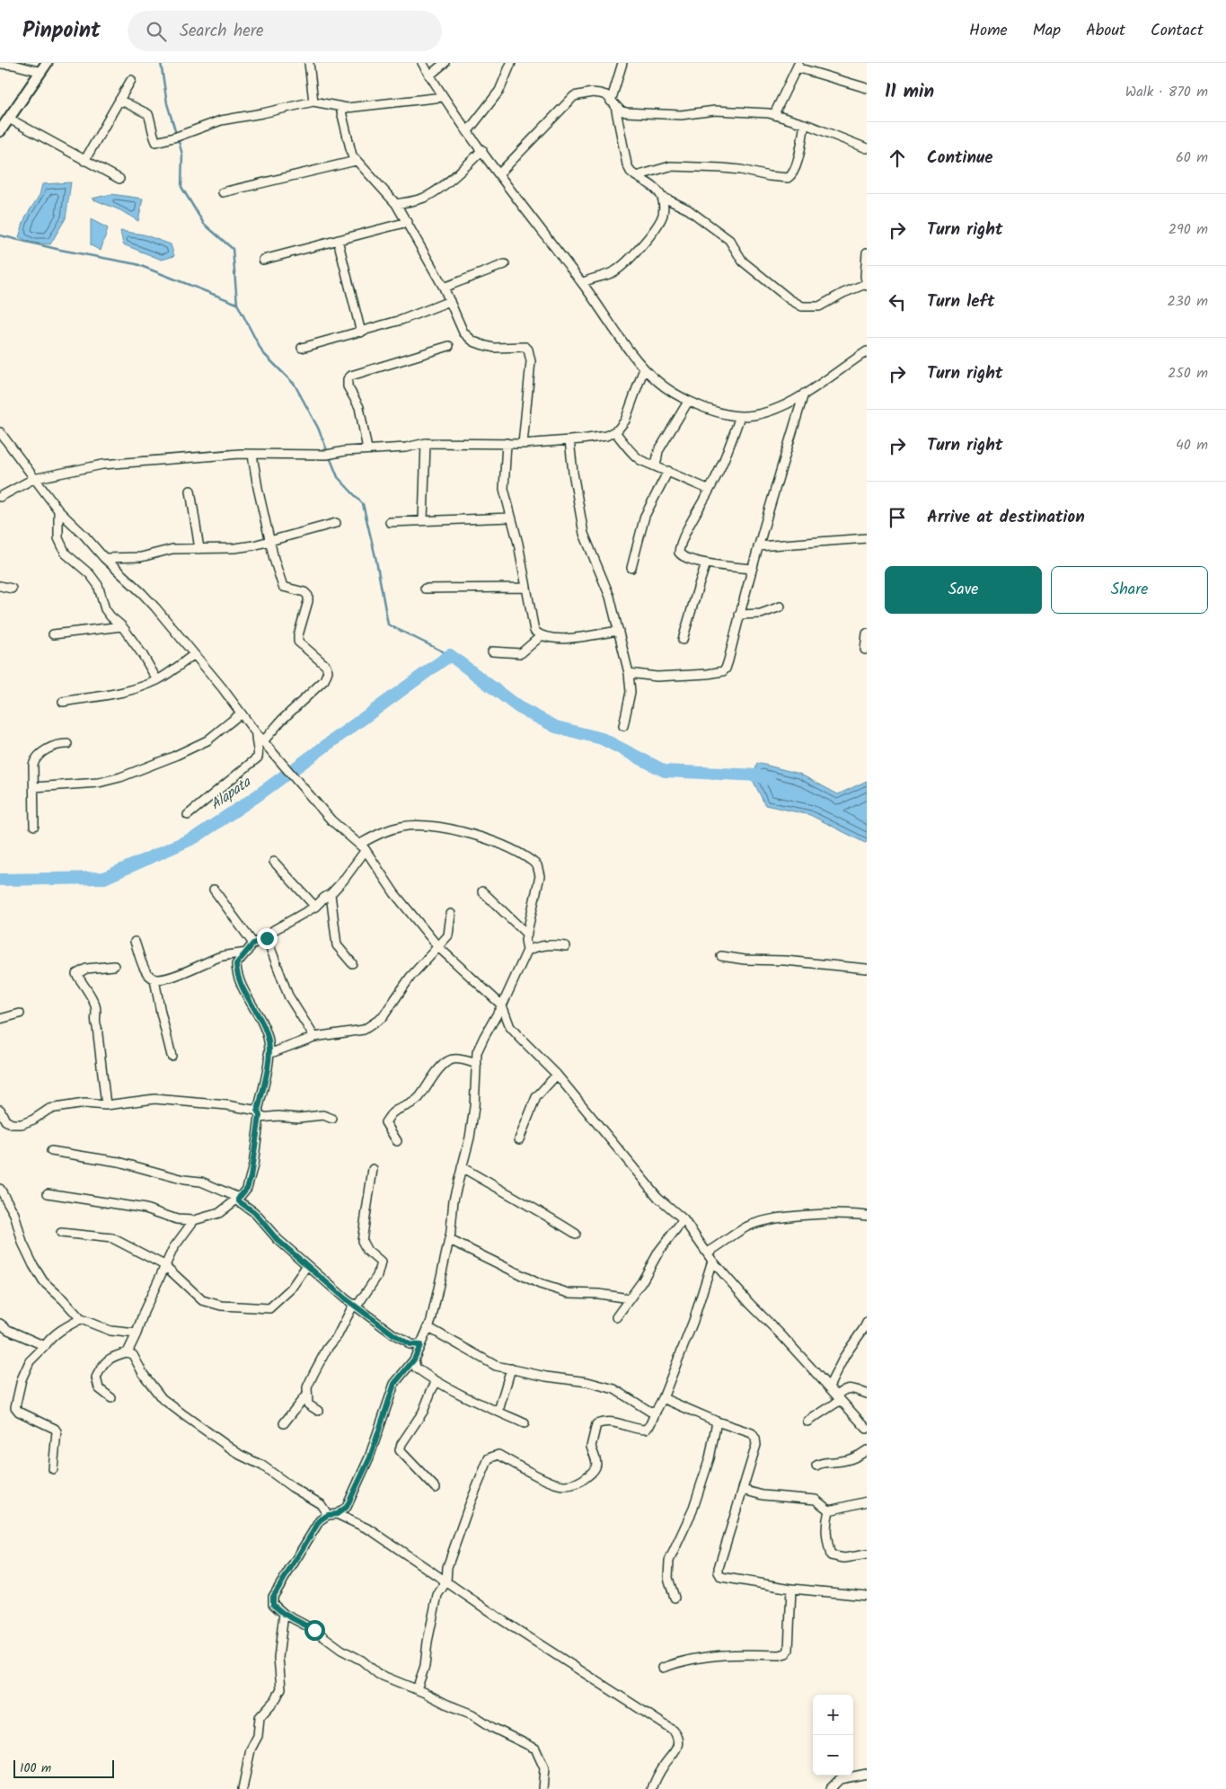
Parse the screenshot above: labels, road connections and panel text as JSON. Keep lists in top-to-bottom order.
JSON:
{
  "water": ["Alapata"],
  "scale_bar": "100 m",
  "page": {
    "header": "Pinpoint",
    "search": "Search here",
    "nav": [
      "Home",
      "Map",
      "About",
      "Contact"
    ],
    "heading": ["11 min", "Walk · 870 m"],
    "list": [
      ["Continue", "60 m"],
      ["Turn right", "290 m"],
      ["Turn left", "230 m"],
      ["Turn right", "250 m"],
      ["Turn right", "40 m"],
      "Arrive at destination"
    ],
    "buttons": ["Save", "Share"],
    "map_buttons": ["+", "−"],
    "scale": "100 m"
  }
}
